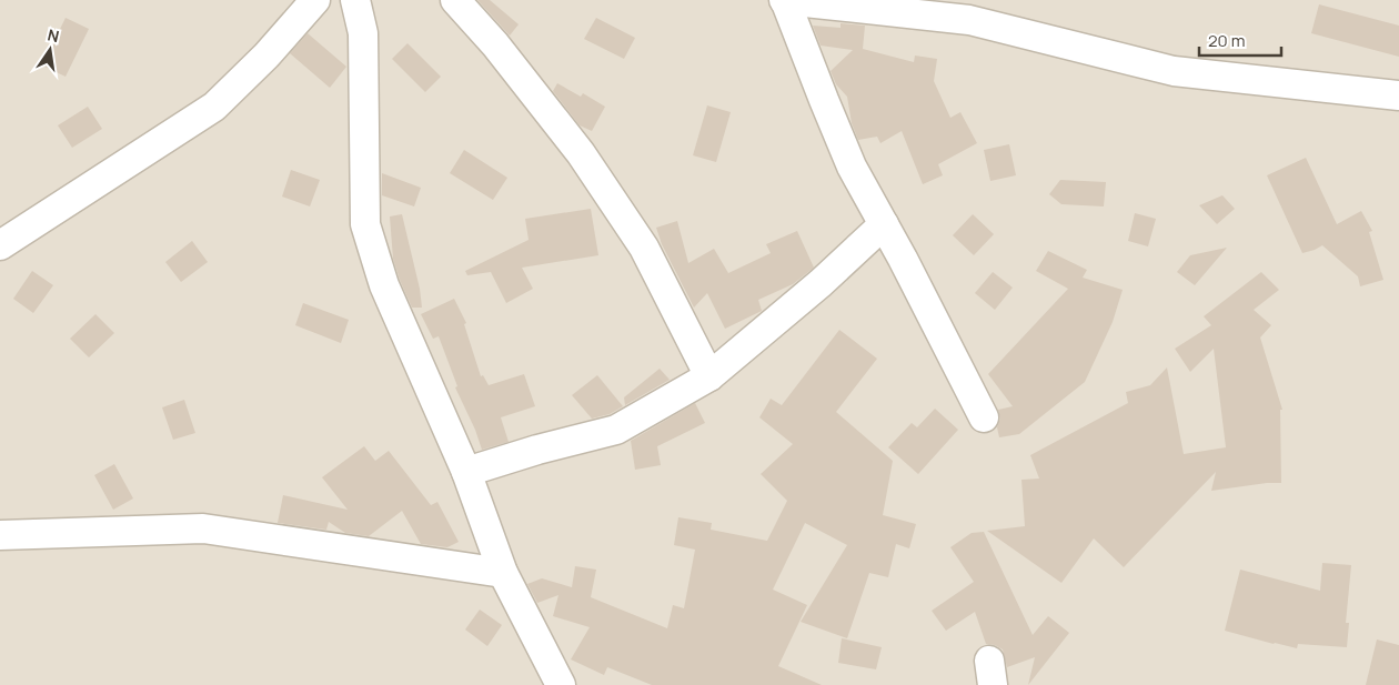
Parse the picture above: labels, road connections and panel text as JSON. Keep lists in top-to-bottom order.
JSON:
{
  "scale_bar": "20 m",
  "north": "top"
}
